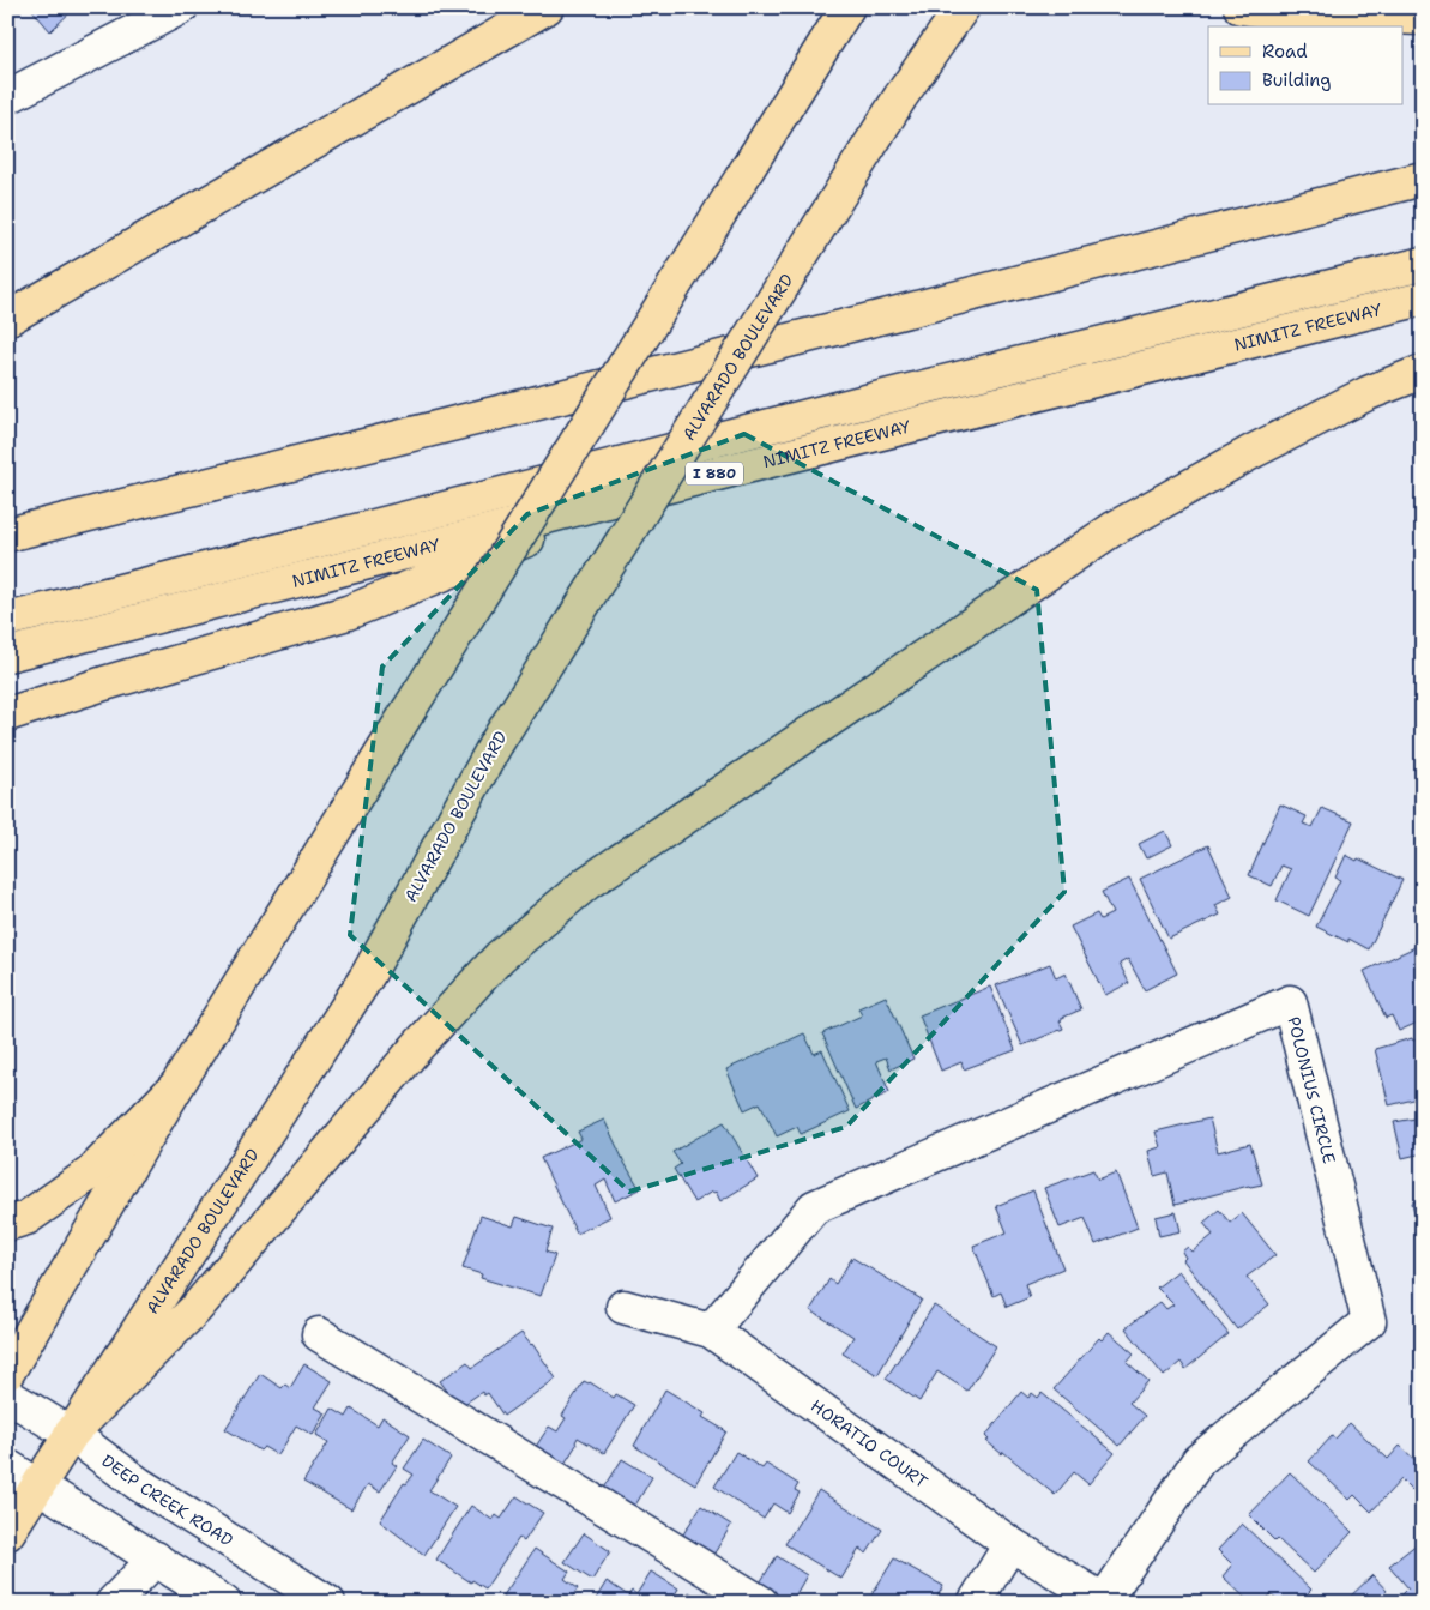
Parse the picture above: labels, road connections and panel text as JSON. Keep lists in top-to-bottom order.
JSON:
{
  "streets": {
    "main road": ["NIMITZ FREEWAY", "ALVARADO BOULEVARD", "I 880"],
    "street": ["POLONIUS CIRCLE", "HORATIO COURT", "DEEP CREEK ROAD"]
  },
  "crossings": [
    ["ALVARADO BOULEVARD", "DEEP CREEK ROAD"],
    ["POLONIUS CIRCLE", "HORATIO COURT"]
  ],
  "legend": ["Road", "Building"]
}
